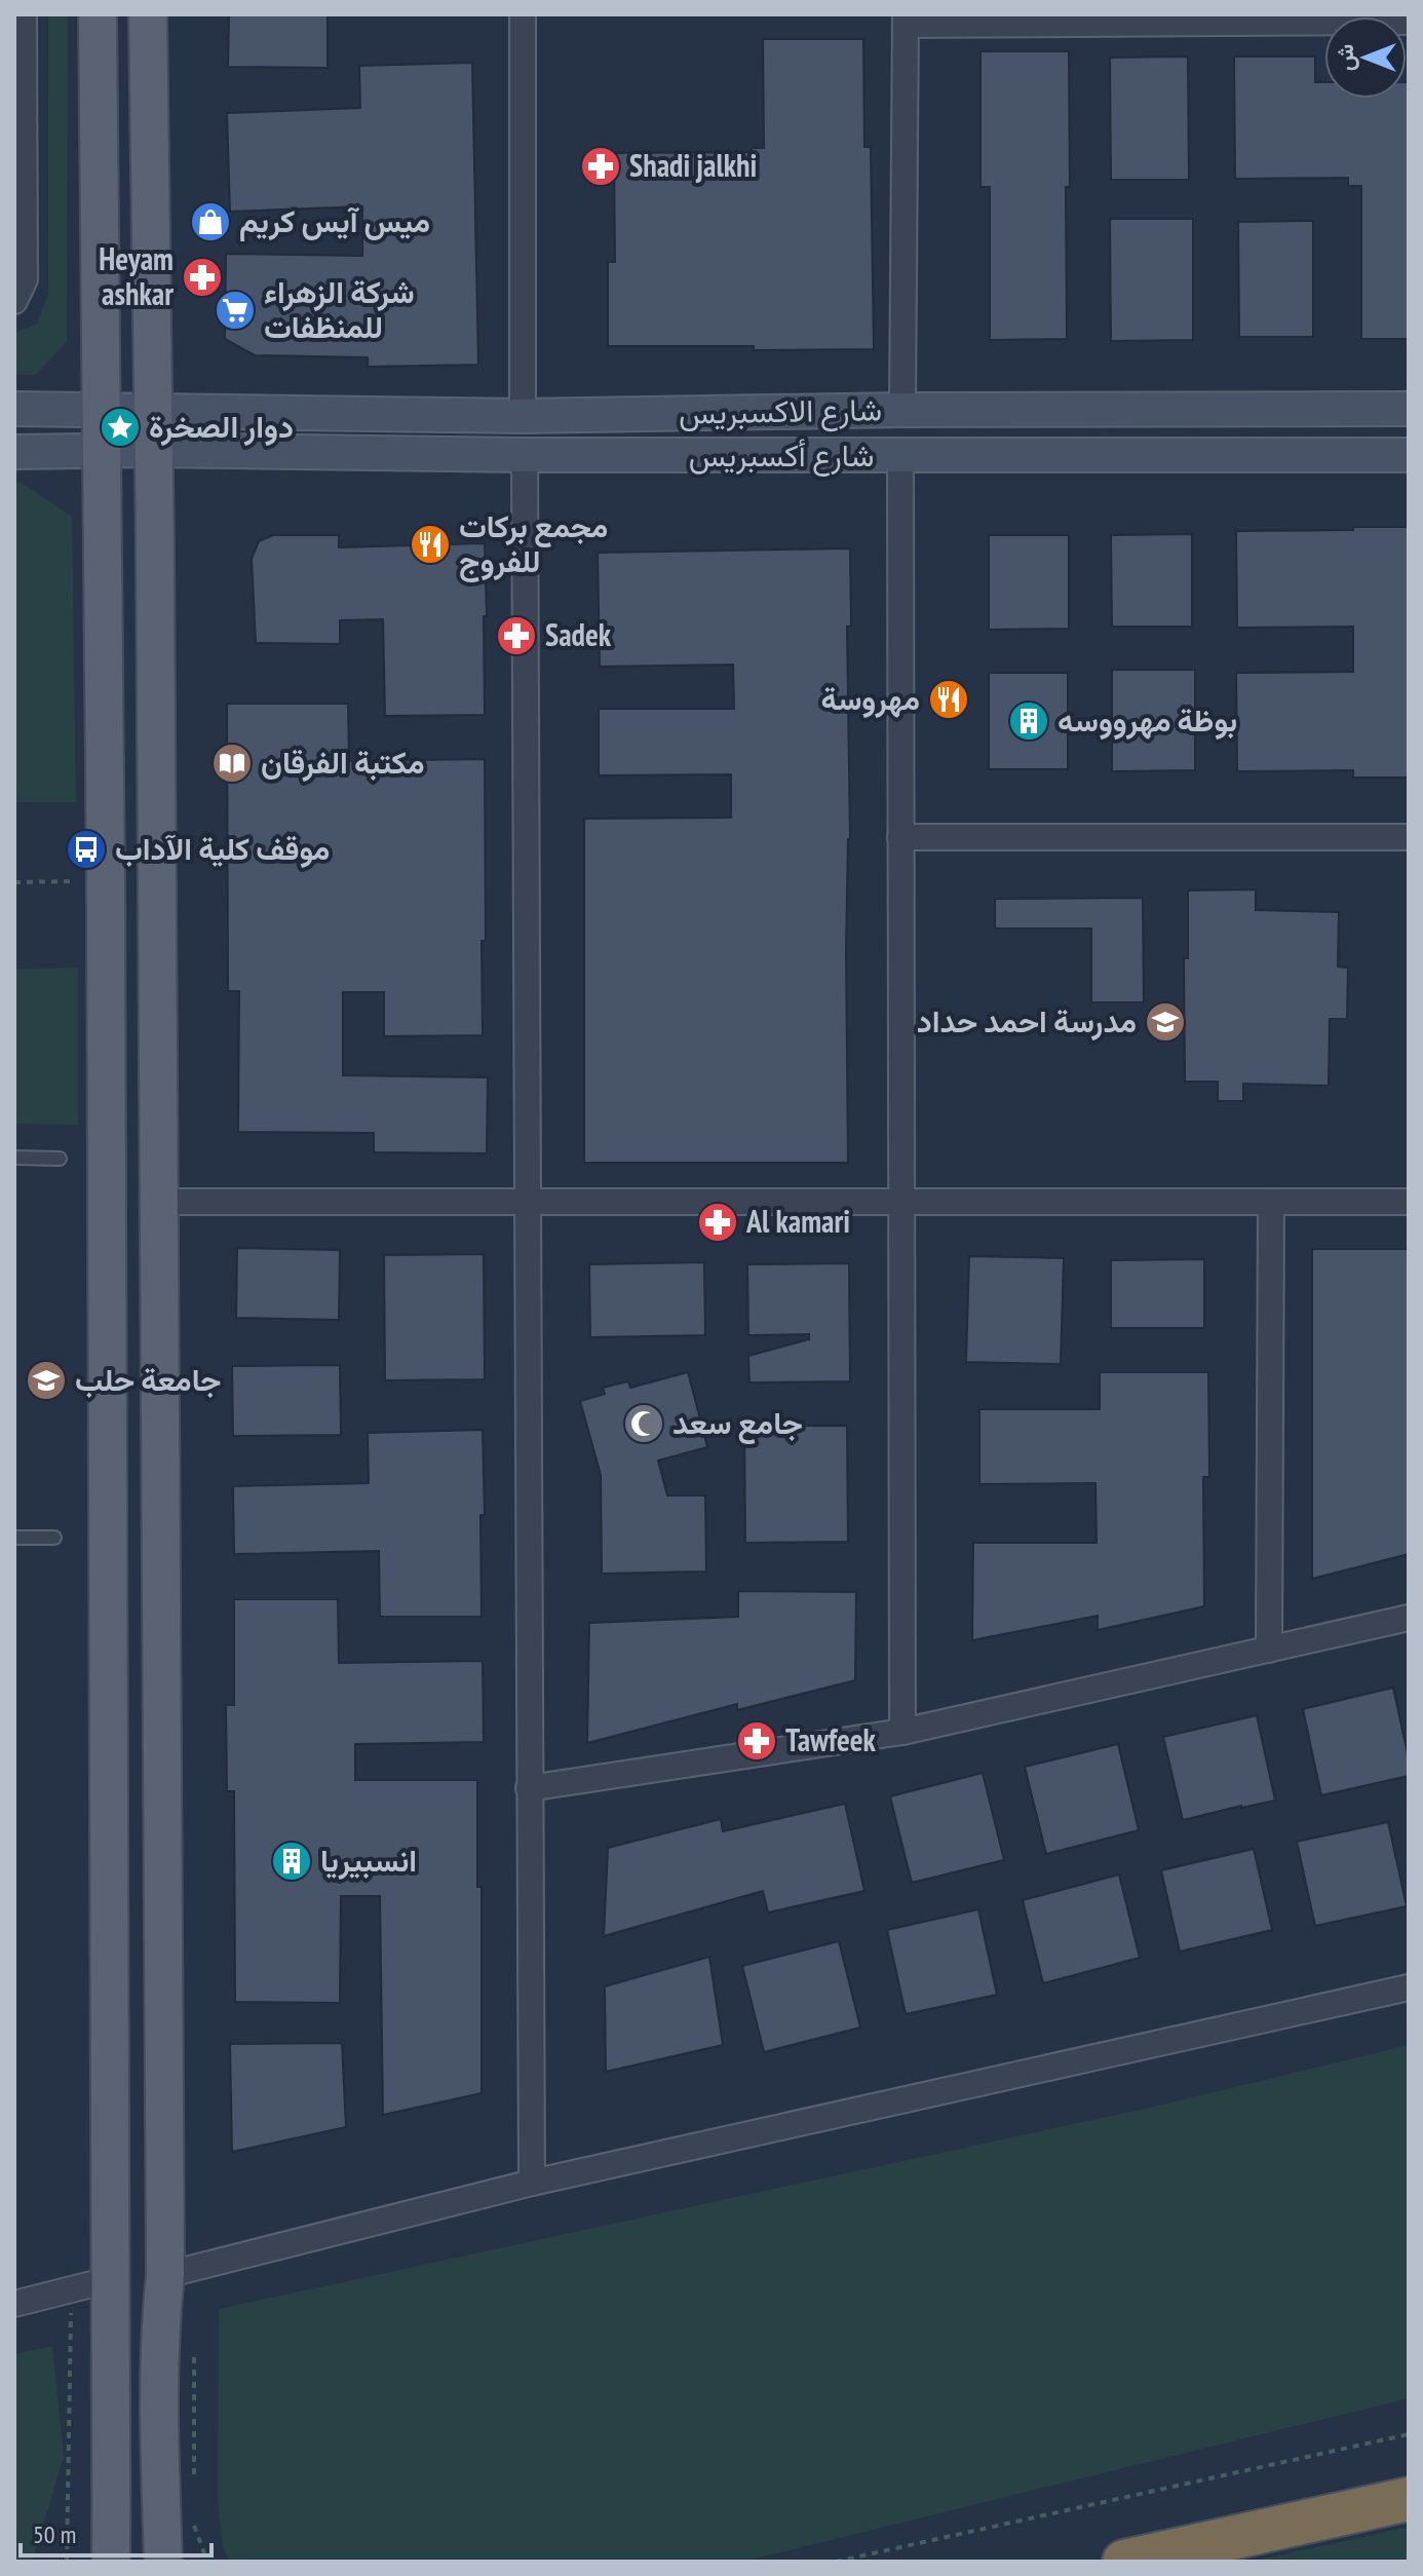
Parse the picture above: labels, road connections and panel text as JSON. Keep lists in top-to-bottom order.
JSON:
{
  "streets": {
    "street": ["شارع الاكسبريس", "شارع أكسبريس"]
  },
  "places": {
    "pharmacy": [
      "Shadi jalkhi",
      "Heyam ashkar",
      "Sadek",
      "Al kamari",
      "Tawfeek"
    ],
    "shop": ["ميس آيس كريم"],
    "supermarket": ["شركة الزهراء للمنظفات"],
    "place": ["دوار الصخرة"],
    "restaurant": ["مجمع بركات للفروج", "مهروسة"],
    "building": ["بوظة مهرووسه", "انسبيريا"],
    "library": ["مكتبة الفرقان"],
    "bus stop": ["موقف كلية الآداب"],
    "school or university": ["مدرسة احمد حداد", "جامعة حلب"],
    "mosque": ["جامع سعد"]
  },
  "scale_bar": "50 m",
  "north": "left"
}
